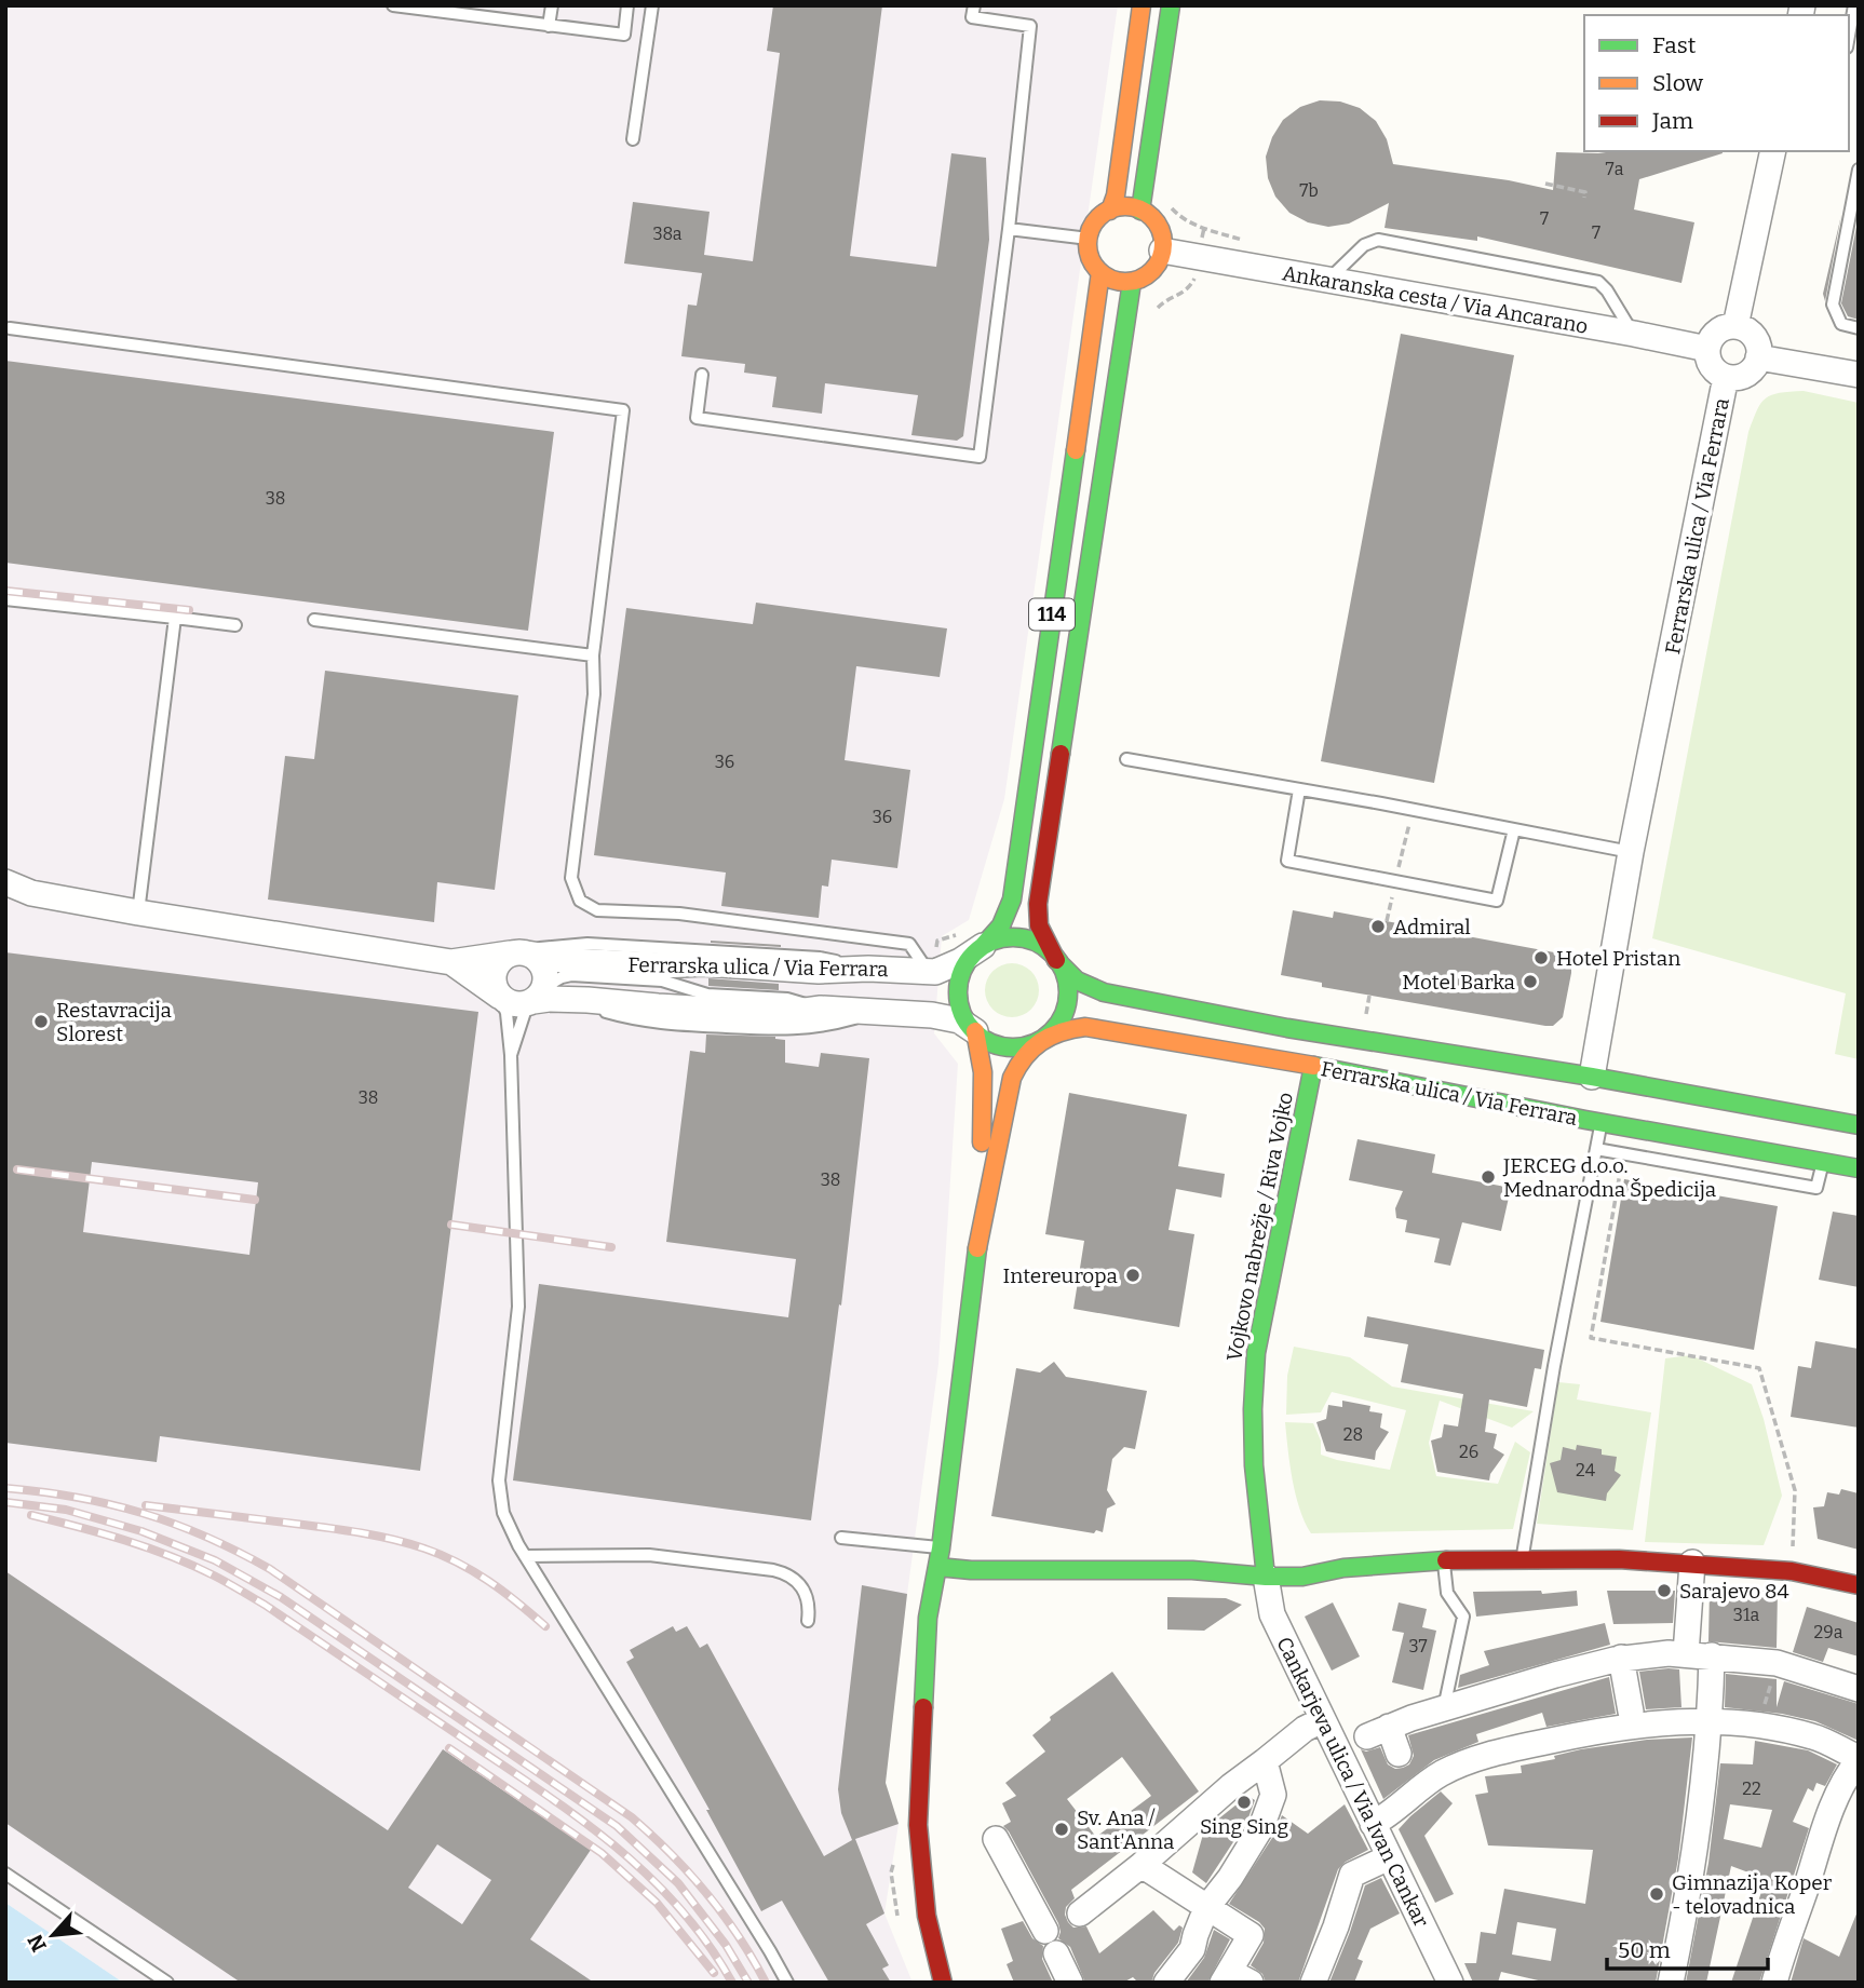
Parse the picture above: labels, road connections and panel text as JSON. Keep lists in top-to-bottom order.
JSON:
{
  "streets": {
    "main road": ["Ferrarska ulica / Via Ferrara", "114", "Vojkovo nabrežje / Riva Vojko"],
    "street": ["Ankaranska cesta / Via Ancarano", "Cankarjeva ulica / Via Ivan Cankar"]
  },
  "crossings": [
    ["Ankaranska cesta / Via Ancarano", "Ferrarska ulica / Via Ferrara"],
    ["Ankaranska cesta / Via Ancarano", "114"],
    ["Ferrarska ulica / Via Ferrara", "114"],
    ["Ferrarska ulica / Via Ferrara", "Vojkovo nabrežje / Riva Vojko"],
    ["Vojkovo nabrežje / Riva Vojko", "Cankarjeva ulica / Via Ivan Cankar"]
  ],
  "places": [
    "Admiral",
    "Hotel Pristan",
    "Motel Barka",
    "Restavracija Slorest",
    "JERCEG d.o.o. Mednarodna Špedicija",
    "Intereuropa",
    "Sarajevo 84",
    "Sing Sing",
    "Sv. Ana / Sant'Anna",
    "Gimnazija Koper - telovadnica"
  ],
  "house_numbers": [
    "7a",
    "7b",
    "7",
    "7",
    "38a",
    "38",
    "36",
    "36",
    "38",
    "38",
    "28",
    "26",
    "24",
    "31a",
    "29a",
    "37",
    "22"
  ],
  "legend": ["Fast", "Slow", "Jam"],
  "scale_bar": "50 m",
  "north": "bottom left"
}
